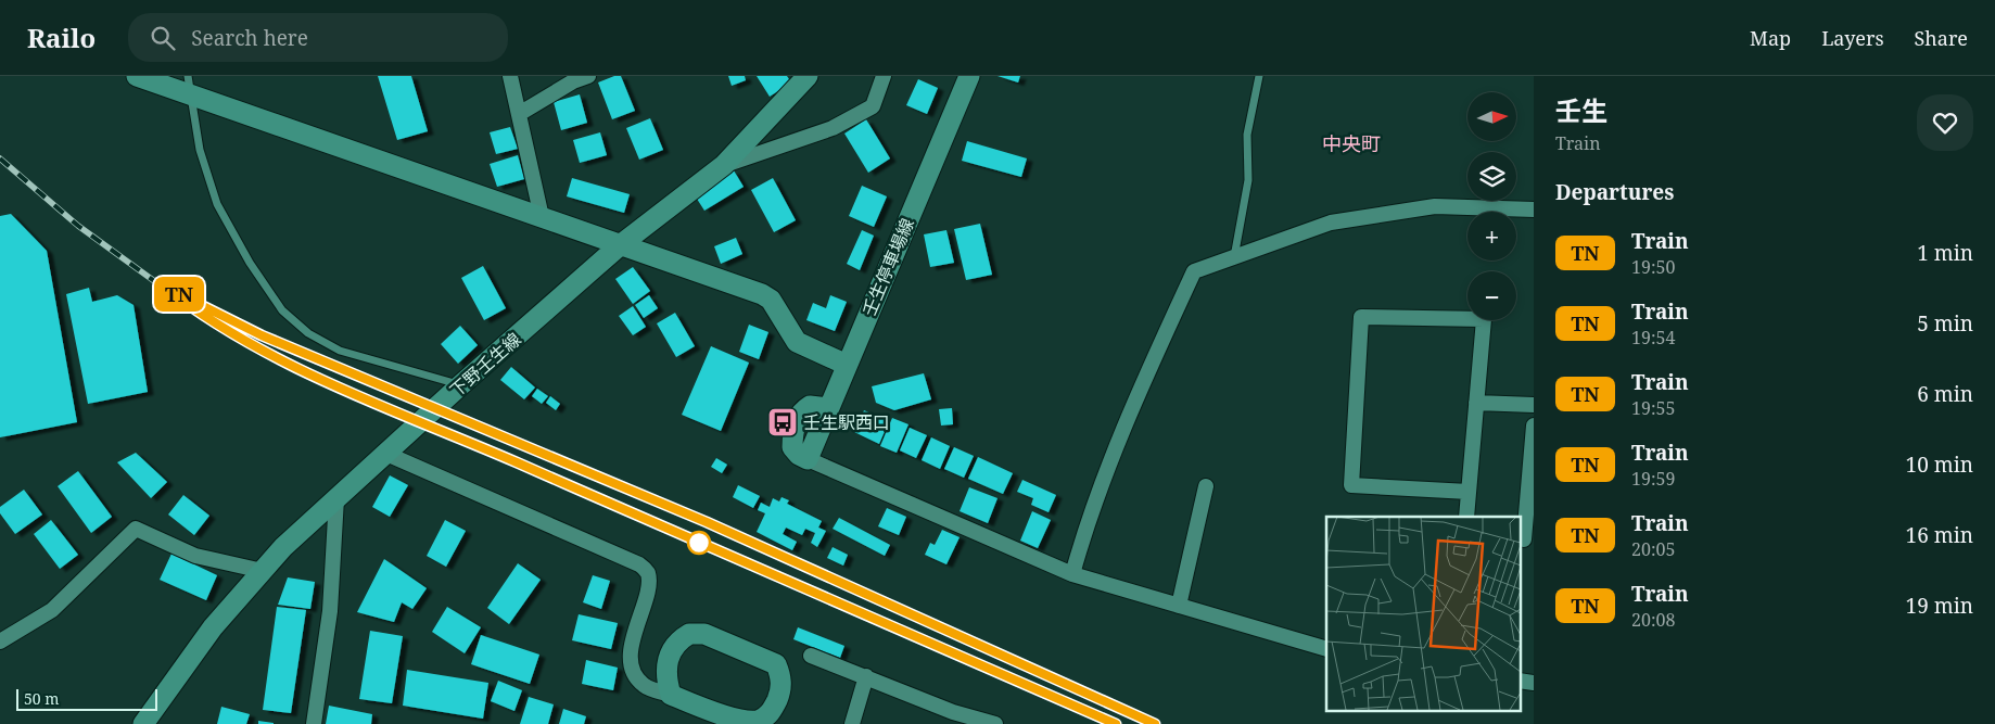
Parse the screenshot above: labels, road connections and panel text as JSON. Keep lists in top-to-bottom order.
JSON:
{
  "streets": {
    "main road": ["壬生停車場線", "下野壬生線"]
  },
  "districts": ["中央町"],
  "places": {
    "bus stop": ["壬生駅西口"]
  },
  "scale_bar": "50 m",
  "north": "right",
  "page": {
    "header": "Railo",
    "search": "Search here",
    "nav": ["Map", "Layers", "Share"],
    "on_map": "TN",
    "heading": [
      ["壬生", "Train"],
      "Departures"
    ],
    "map_buttons": ["+", "−"],
    "list": [
      {
        "mark": "TN",
        "name": "Train",
        "note": "19:50",
        "value": "1 min"
      },
      {
        "mark": "TN",
        "name": "Train",
        "note": "19:54",
        "value": "5 min"
      },
      {
        "mark": "TN",
        "name": "Train",
        "note": "19:55",
        "value": "6 min"
      },
      {
        "mark": "TN",
        "name": "Train",
        "note": "19:59",
        "value": "10 min"
      },
      {
        "mark": "TN",
        "name": "Train",
        "note": "20:05",
        "value": "16 min"
      },
      {
        "mark": "TN",
        "name": "Train",
        "note": "20:08",
        "value": "19 min"
      }
    ],
    "scale": "50 m"
  }
}
